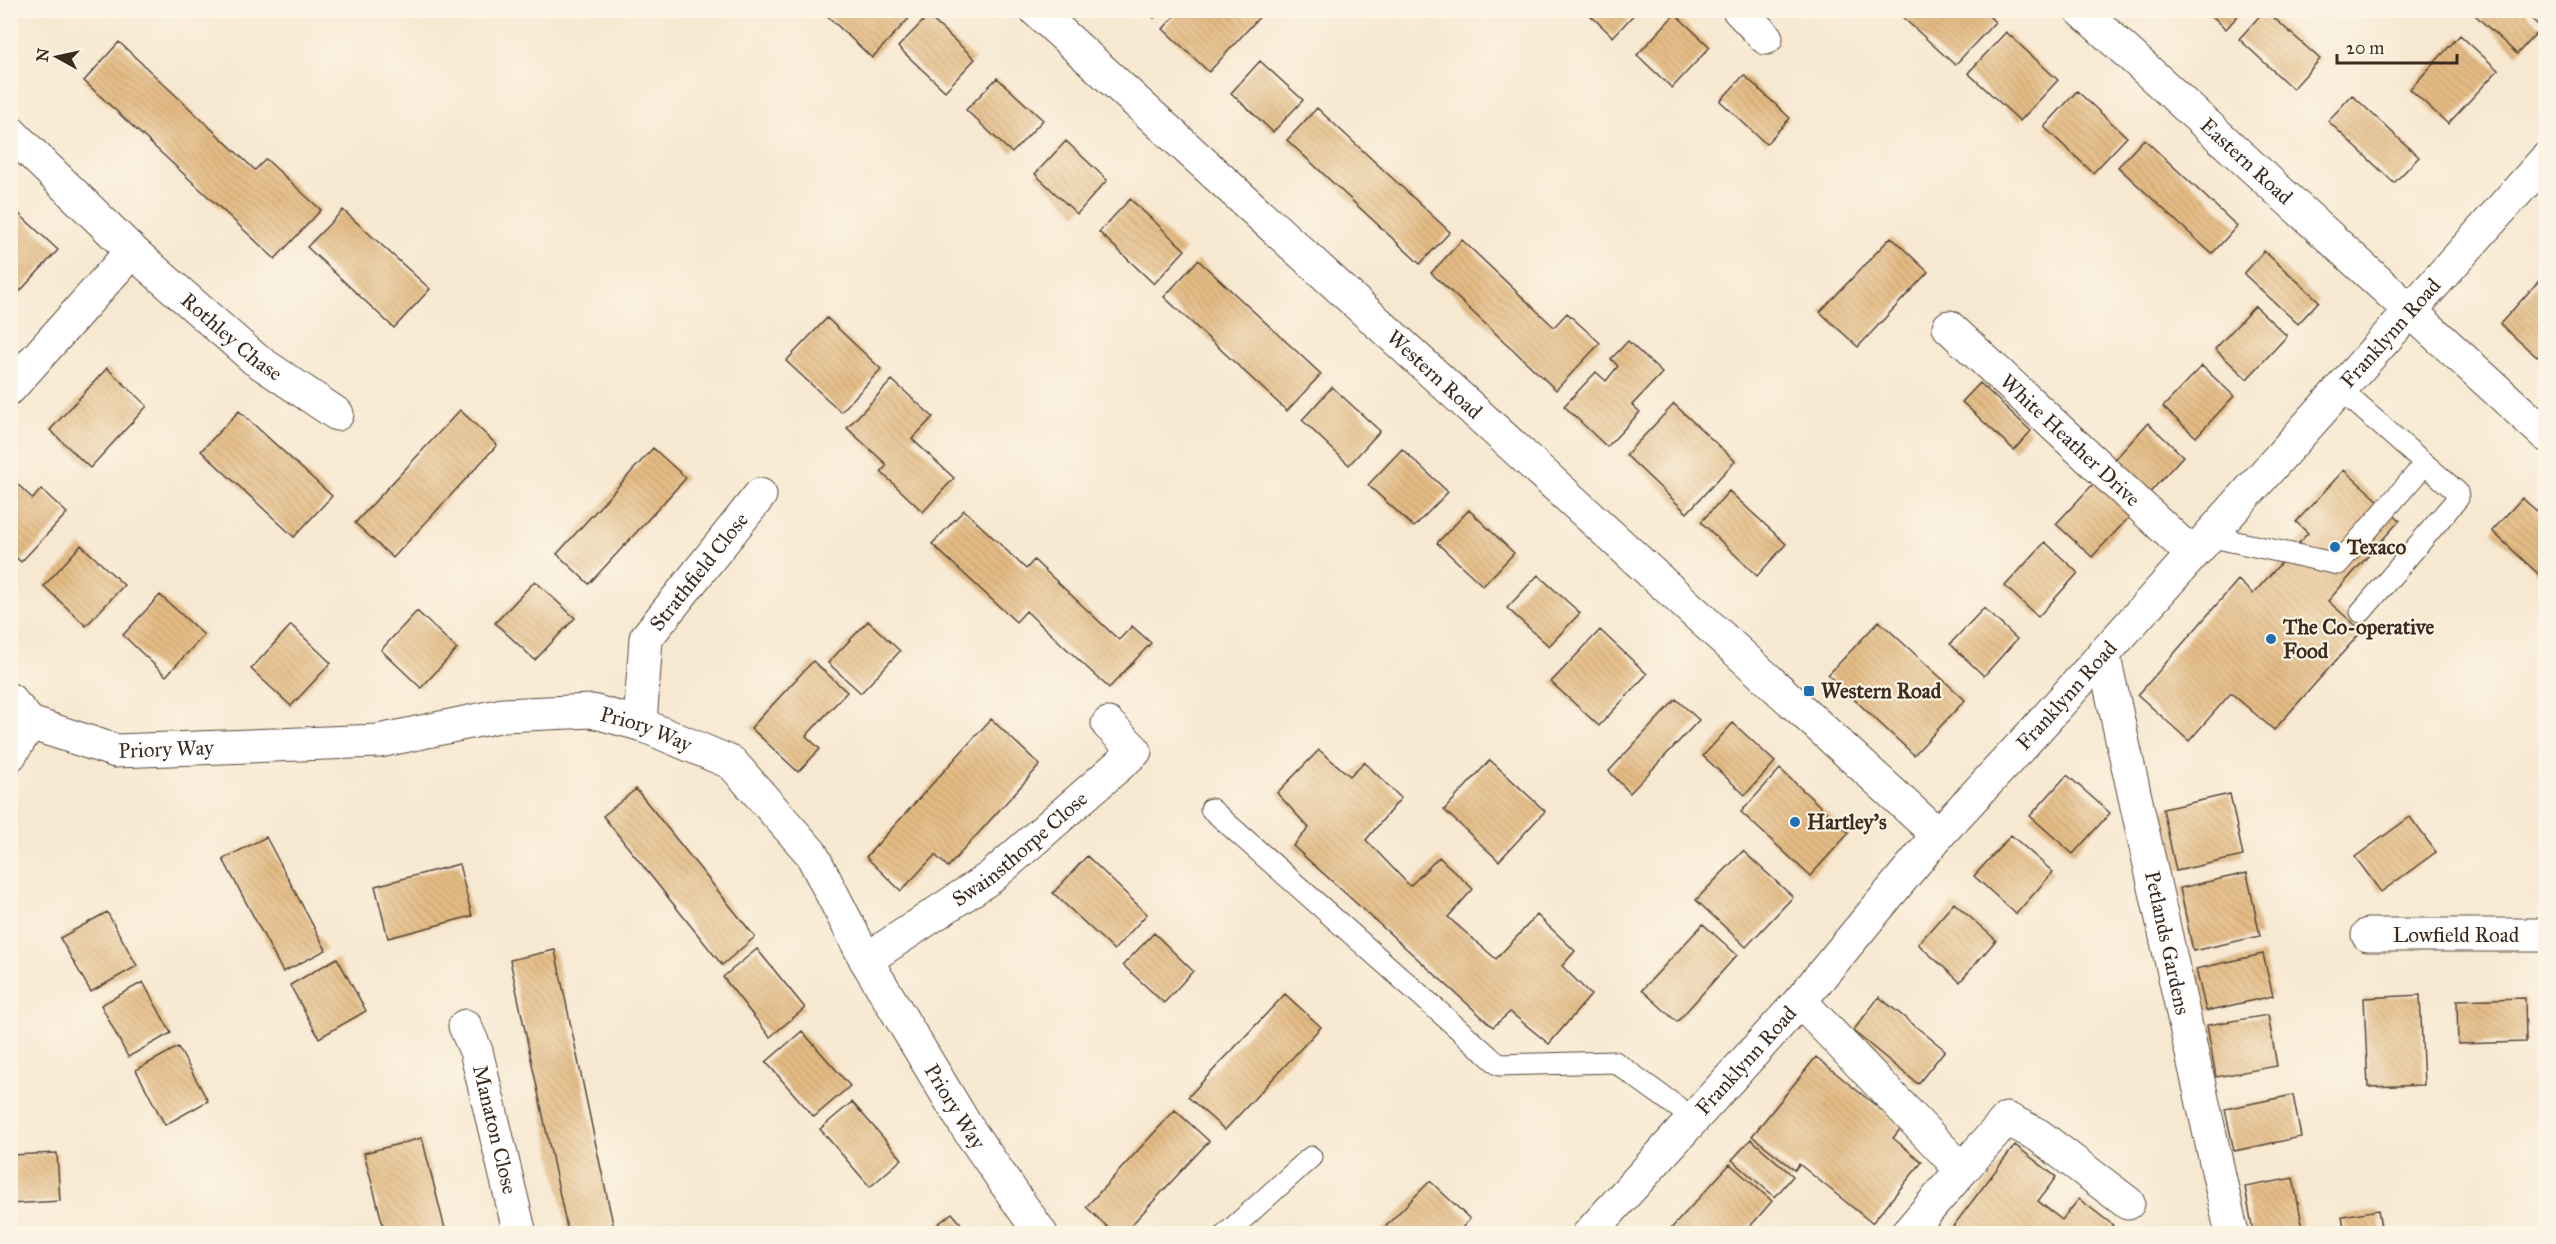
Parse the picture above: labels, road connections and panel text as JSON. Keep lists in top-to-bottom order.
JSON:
{
  "streets": {
    "street": [
      "Eastern Road",
      "Franklynn Road",
      "Rothley Chase",
      "Western Road",
      "White Heather Drive",
      "Strathfield Close",
      "Priory Way",
      "Swainsthorpe Close",
      "Lowfield Road",
      "Petlands Gardens",
      "Manaton Close"
    ]
  },
  "crossings": [
    ["Eastern Road", "Franklynn Road"],
    ["Franklynn Road", "Western Road"],
    ["Franklynn Road", "White Heather Drive"],
    ["Franklynn Road", "Petlands Gardens"],
    ["Strathfield Close", "Priory Way"],
    ["Priory Way", "Swainsthorpe Close"]
  ],
  "places": {
    "other": ["Texaco", "The Co-operative Food", "Hartley's"],
    "transit": ["Western Road"]
  },
  "scale_bar": "20 m",
  "north": "left"
}
